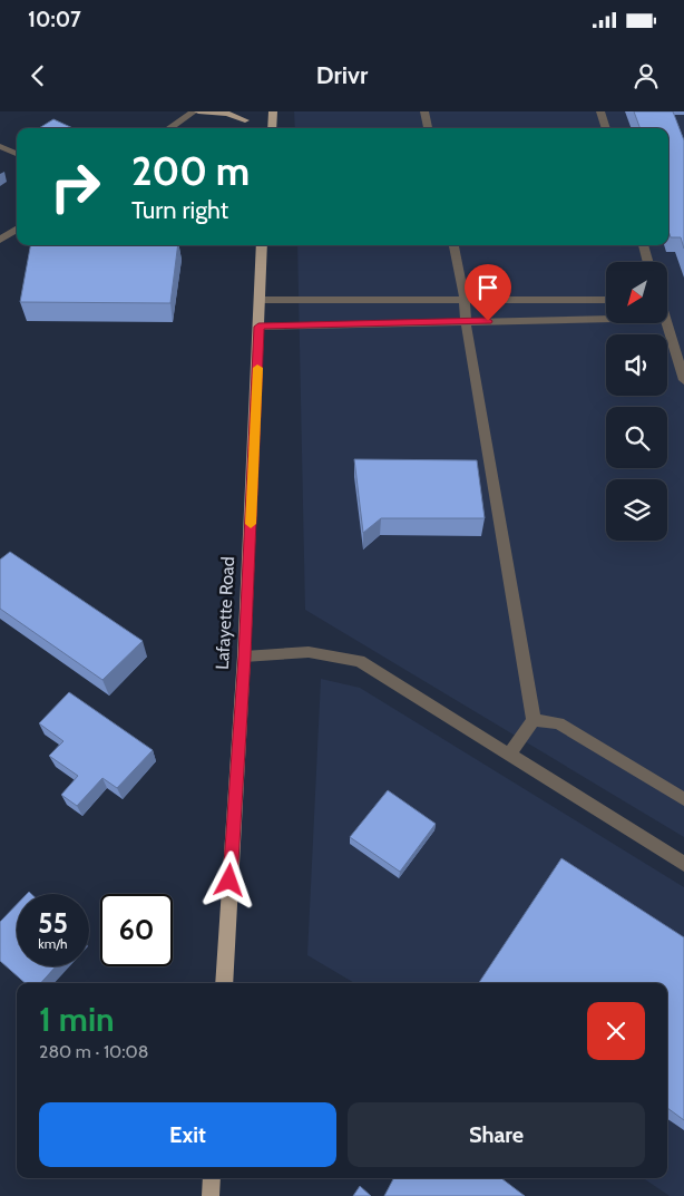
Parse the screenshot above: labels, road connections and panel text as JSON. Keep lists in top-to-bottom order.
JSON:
{
  "streets": {
    "main road": ["Lafayette Road"]
  },
  "north": "bottom left",
  "page": {
    "status": "10:07",
    "header": "Drivr",
    "turn": ["200 m", "Turn right"],
    "speed": "55 km/h",
    "limit": "60",
    "heading": ["1 min", "280 m · 10:08"],
    "buttons": ["Exit", "Share"]
  }
}
